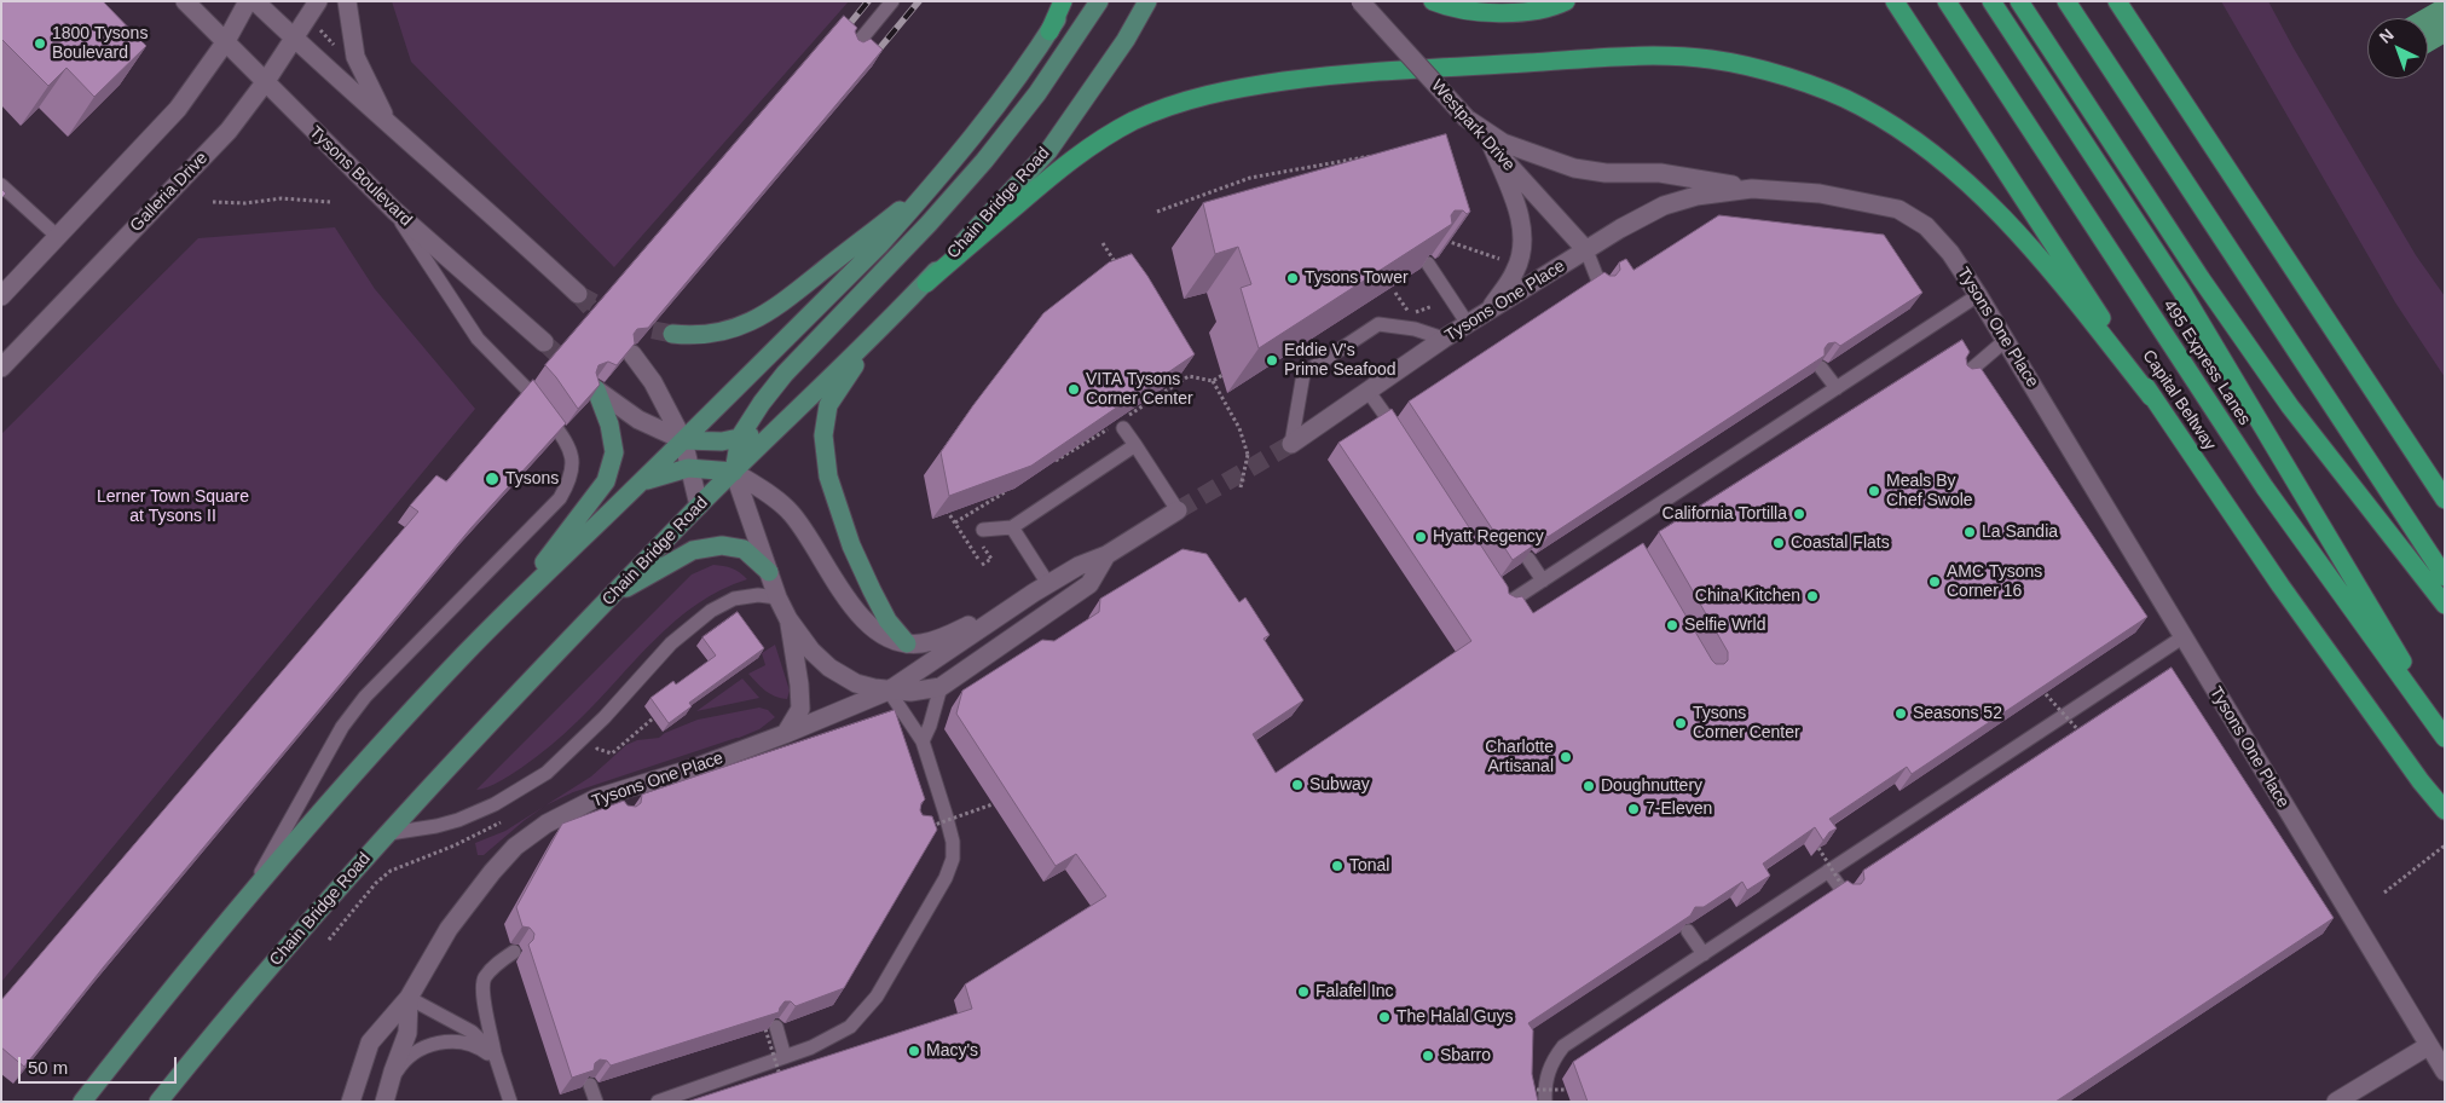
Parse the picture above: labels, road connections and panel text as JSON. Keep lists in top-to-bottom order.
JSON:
{
  "streets": {
    "highway": ["495 Express Lanes", "Capital Beltway"],
    "main road": ["Chain Bridge Road"],
    "street": [
      "Westpark Drive",
      "Tysons Boulevard",
      "Galleria Drive",
      "Tysons One Place"
    ]
  },
  "crossings": [
    ["Westpark Drive", "Tysons One Place"],
    ["Tysons Boulevard", "Galleria Drive"]
  ],
  "parks": ["Lerner Town Square at Tysons II"],
  "places": [
    "1800 Tysons Boulevard",
    "Tysons Tower",
    "Eddie V's Prime Seafood",
    "VITA Tysons Corner Center",
    "Tysons",
    "Meals By Chef Swole",
    "California Tortilla",
    "La Sandia",
    "Hyatt Regency",
    "Coastal Flats",
    "AMC Tysons Corner 16",
    "China Kitchen",
    "Selfie Wrld",
    "Seasons 52",
    "Tysons Corner Center",
    "Charlotte Artisanal",
    "Subway",
    "Doughnuttery",
    "7-Eleven",
    "Tonal",
    "Falafel Inc",
    "The Halal Guys",
    "Macy's",
    "Sbarro"
  ],
  "scale_bar": "50 m",
  "north": "top left"
}
